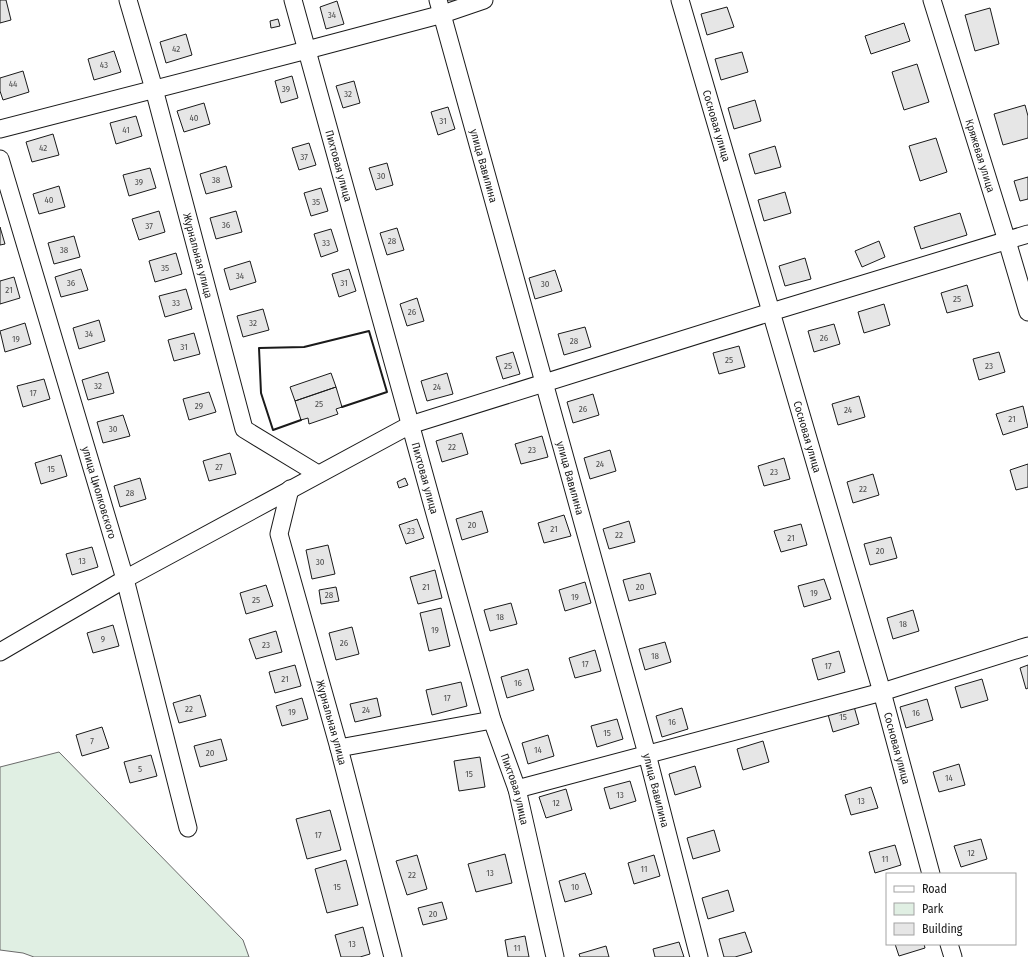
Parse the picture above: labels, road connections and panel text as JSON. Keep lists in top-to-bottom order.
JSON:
{
  "streets": {
    "street": [
      "Сосновая улица",
      "Кряжевая улица",
      "Пихтовая улица",
      "улица Вавилина",
      "Журнальная улица",
      "улица Циолковского"
    ]
  },
  "house_numbers": [
    "34",
    "42",
    "43",
    "44",
    "39",
    "32",
    "40",
    "31",
    "41",
    "42",
    "37",
    "30",
    "38",
    "39",
    "40",
    "35",
    "36",
    "37",
    "28",
    "33",
    "38",
    "35",
    "34",
    "36",
    "31",
    "30",
    "21",
    "25",
    "33",
    "26",
    "32",
    "34",
    "26",
    "19",
    "28",
    "31",
    "25",
    "25",
    "23",
    "32",
    "24",
    "17",
    "25",
    "29",
    "26",
    "24",
    "21",
    "30",
    "22",
    "23",
    "24",
    "27",
    "15",
    "23",
    "22",
    "28",
    "20",
    "21",
    "23",
    "22",
    "21",
    "20",
    "13",
    "30",
    "21",
    "20",
    "19",
    "28",
    "19",
    "25",
    "18",
    "18",
    "19",
    "9",
    "26",
    "23",
    "18",
    "17",
    "17",
    "21",
    "16",
    "17",
    "22",
    "24",
    "19",
    "16",
    "15",
    "16",
    "15",
    "7",
    "14",
    "20",
    "5",
    "15",
    "14",
    "13",
    "13",
    "12",
    "17",
    "12",
    "11",
    "11",
    "13",
    "22",
    "15",
    "10",
    "20",
    "13",
    "11"
  ],
  "legend": ["Road", "Park", "Building"]
}
